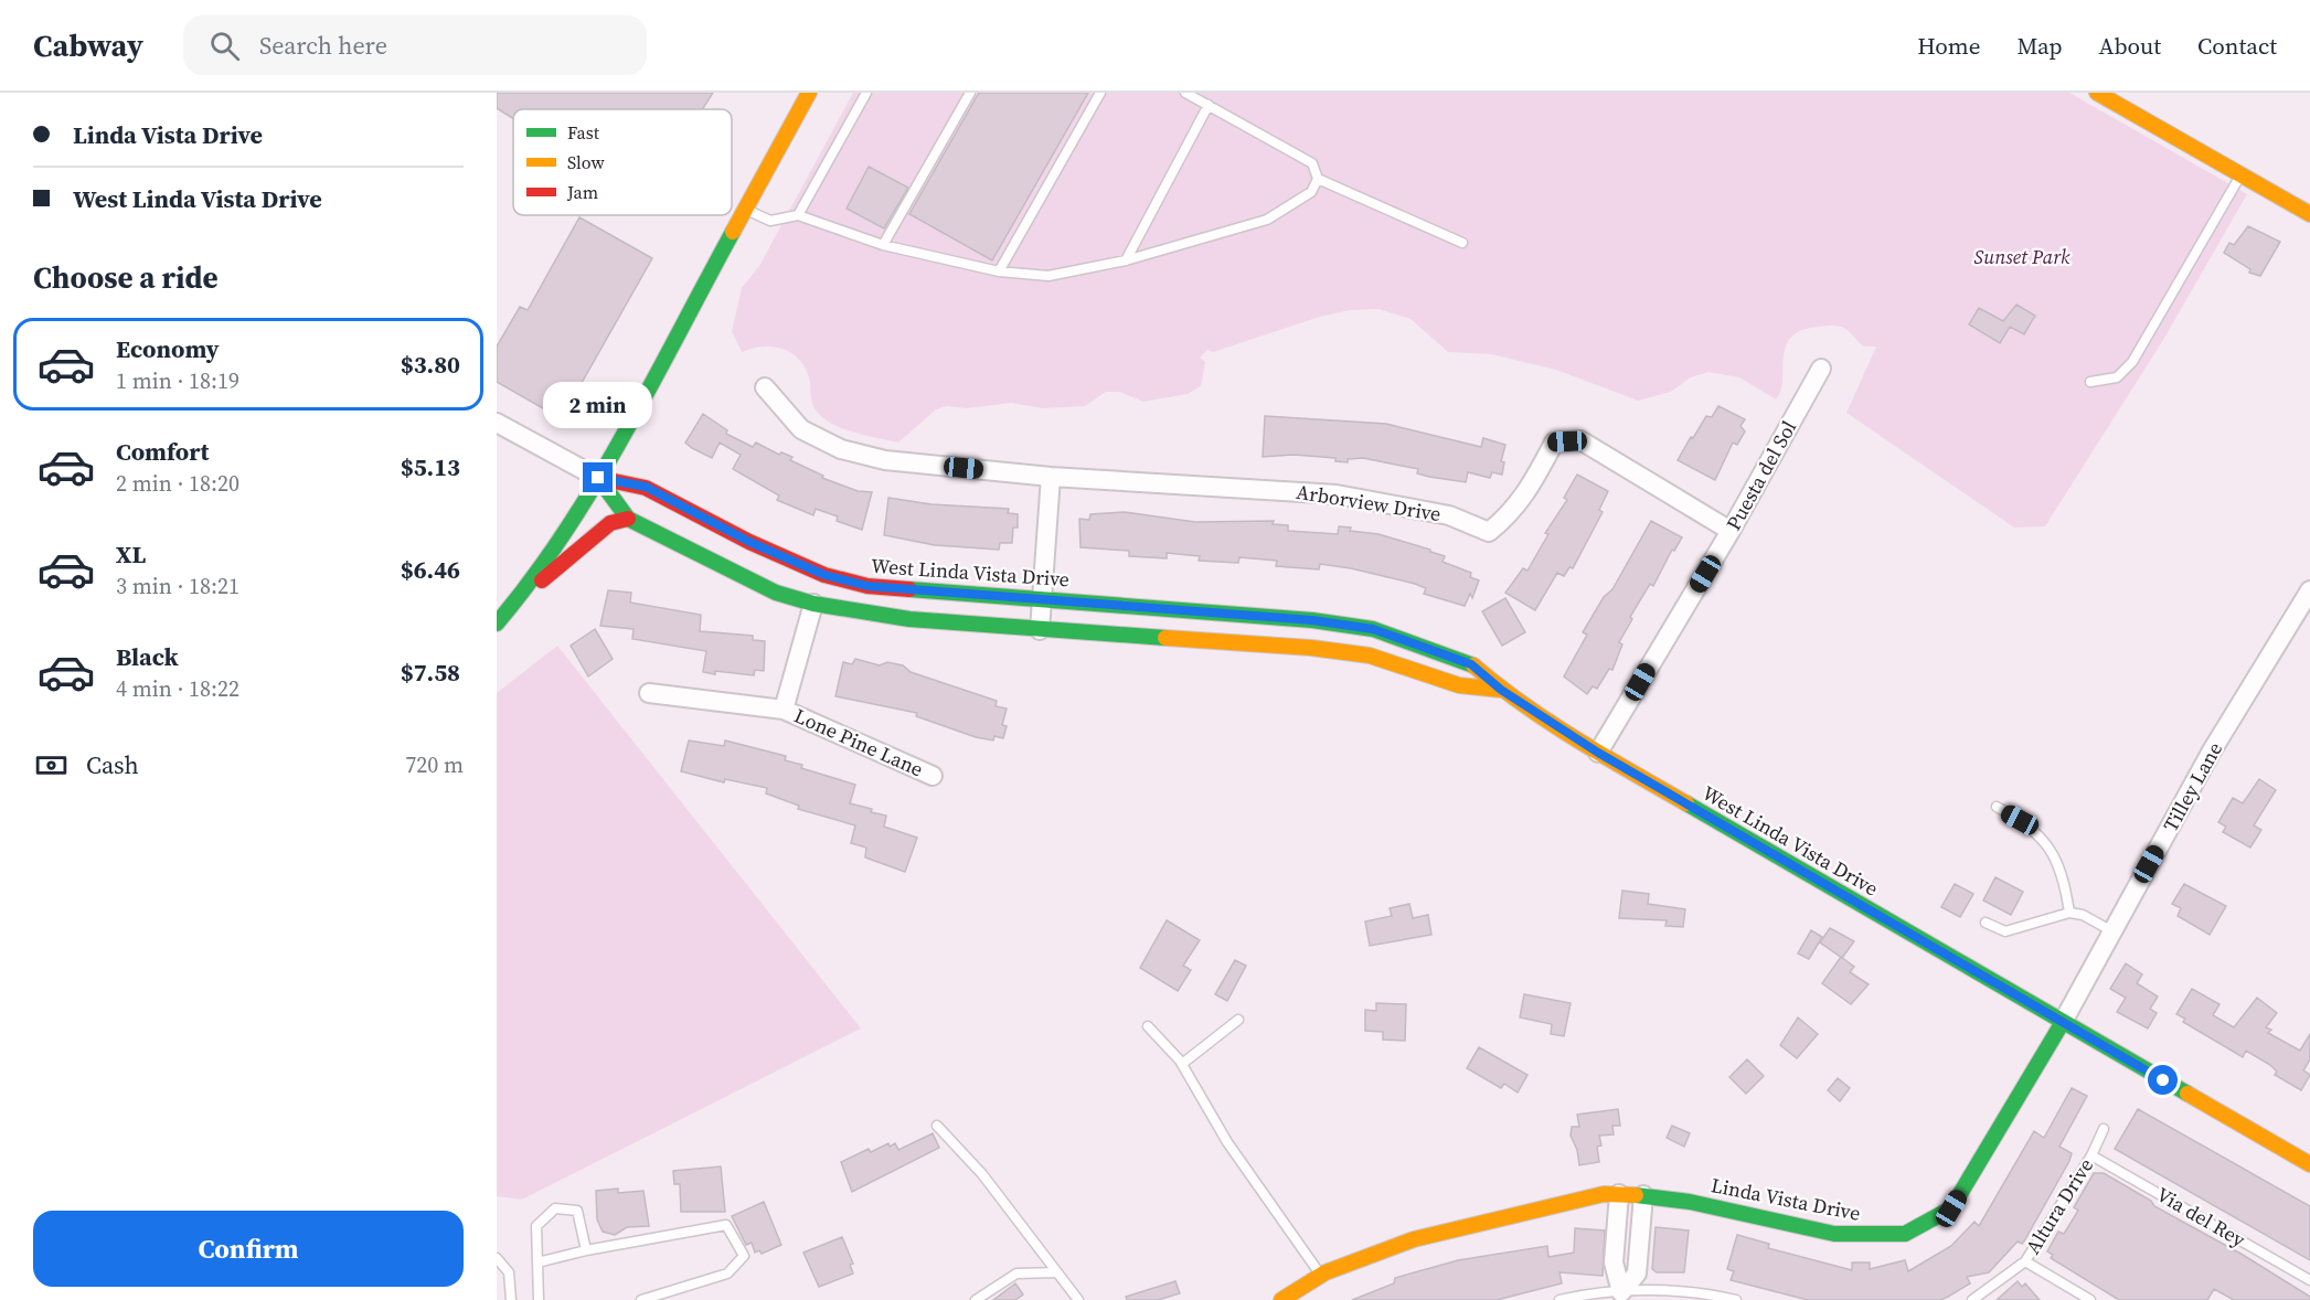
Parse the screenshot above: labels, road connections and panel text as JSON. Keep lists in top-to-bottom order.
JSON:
{
  "streets": {
    "main road": ["West Linda Vista Drive", "Linda Vista Drive"],
    "street": [
      "Puesta del Sol",
      "Arborview Drive",
      "Lone Pine Lane",
      "Tilley Lane"
    ],
    "lane": ["Altura Drive", "Via del Rey"]
  },
  "crossings": [
    ["Puesta del Sol", "Arborview Drive"],
    ["Puesta del Sol", "West Linda Vista Drive"],
    ["West Linda Vista Drive", "Lone Pine Lane"],
    ["West Linda Vista Drive", "Tilley Lane"],
    ["West Linda Vista Drive", "Linda Vista Drive"],
    ["Tilley Lane", "Linda Vista Drive"],
    ["Altura Drive", "Via del Rey"]
  ],
  "parks": ["Sunset Park"],
  "legend": ["Fast", "Slow", "Jam"],
  "page": {
    "header": "Cabway",
    "search": "Search here",
    "nav": [
      "Home",
      "Map",
      "About",
      "Contact"
    ],
    "banner": ["Linda Vista Drive", "West Linda Vista Drive"],
    "heading": "Choose a ride",
    "list": [
      {
        "name": "Economy",
        "note": "1 min · 18:19",
        "value": "$3.80"
      },
      {
        "name": "Comfort",
        "note": "2 min · 18:20",
        "value": "$5.13"
      },
      {
        "name": "XL",
        "note": "3 min · 18:21",
        "value": "$6.46"
      },
      {
        "name": "Black",
        "note": "4 min · 18:22",
        "value": "$7.58"
      }
    ],
    "bubble": "2 min",
    "pay": ["Cash", "720 m"],
    "buttons": "Confirm"
  }
}
